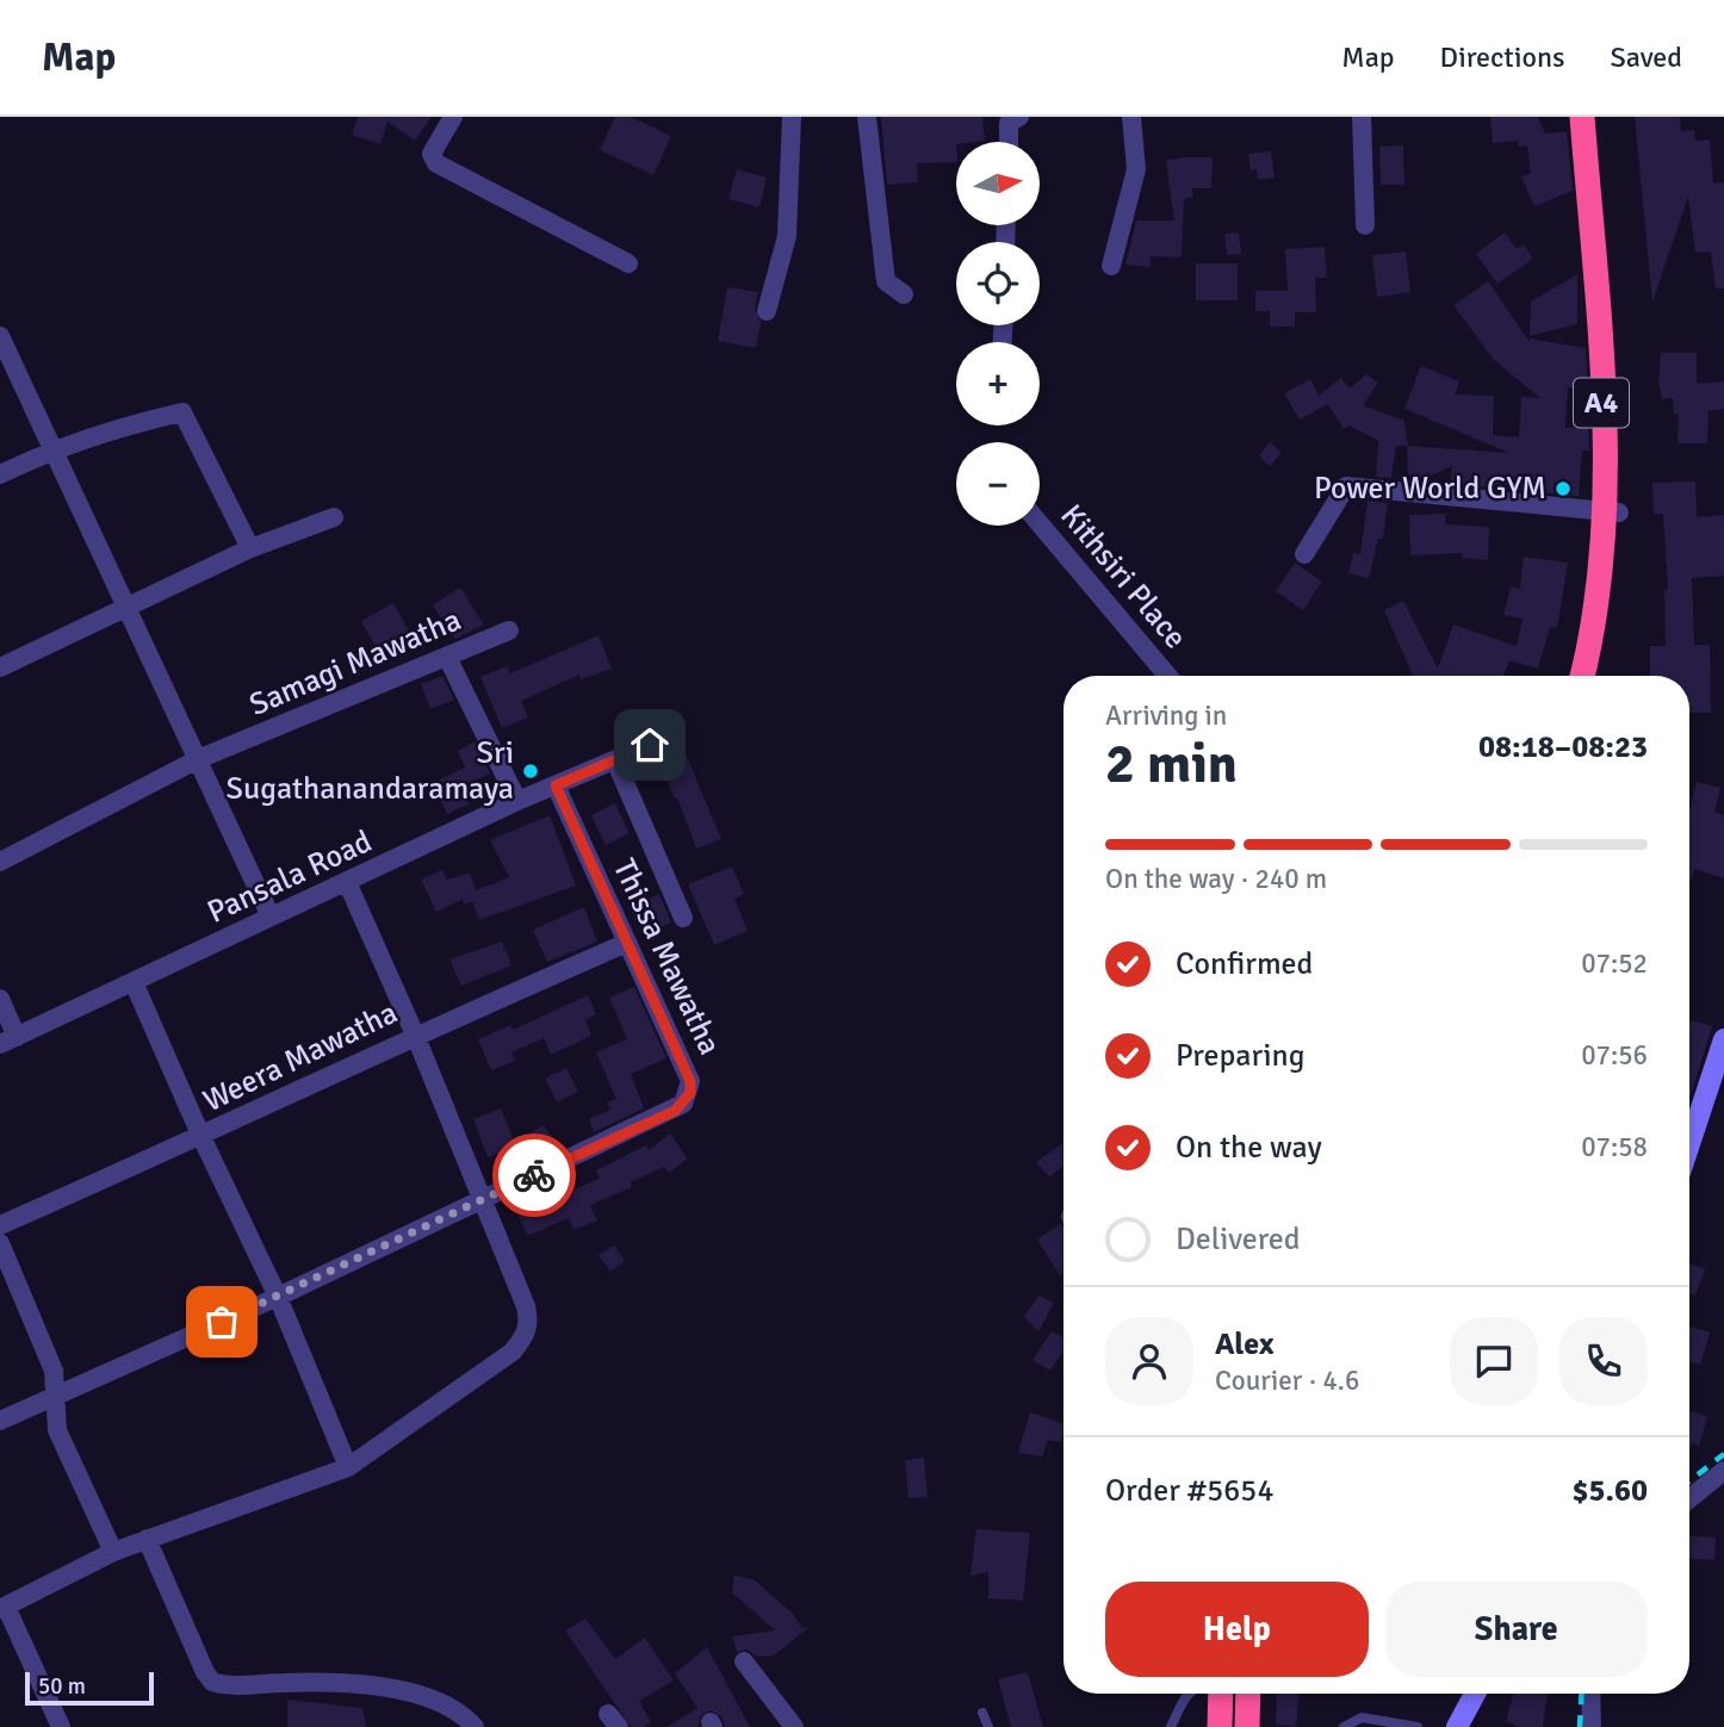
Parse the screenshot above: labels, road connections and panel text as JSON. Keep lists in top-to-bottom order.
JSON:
{
  "streets": {
    "highway": ["A4"],
    "street": [
      "Kithsiri Place",
      "Samagi Mawatha",
      "Pansala Road",
      "Thissa Mawatha",
      "Weera Mawatha"
    ]
  },
  "crossings": [
    ["Pansala Road", "Thissa Mawatha"],
    ["Thissa Mawatha", "Weera Mawatha"]
  ],
  "places": ["Power World GYM", "Sri Sugathanandaramaya"],
  "scale_bar": "50 m",
  "north": "right",
  "page": {
    "header": "Map",
    "nav": ["Map", "Directions", "Saved"],
    "map_buttons": ["+", "−"],
    "heading": ["2 min", "Arriving in", "08:18–08:23"],
    "panel": [
      "Alex",
      "Courier · 4.6",
      "Order #5654",
      "$5.60"
    ],
    "bar": "On the way · 240 m",
    "list": [
      ["Confirmed", "07:52"],
      ["Preparing", "07:56"],
      ["On the way", "07:58"],
      "Delivered"
    ],
    "buttons": ["Help", "Share"],
    "scale": "50 m"
  }
}
